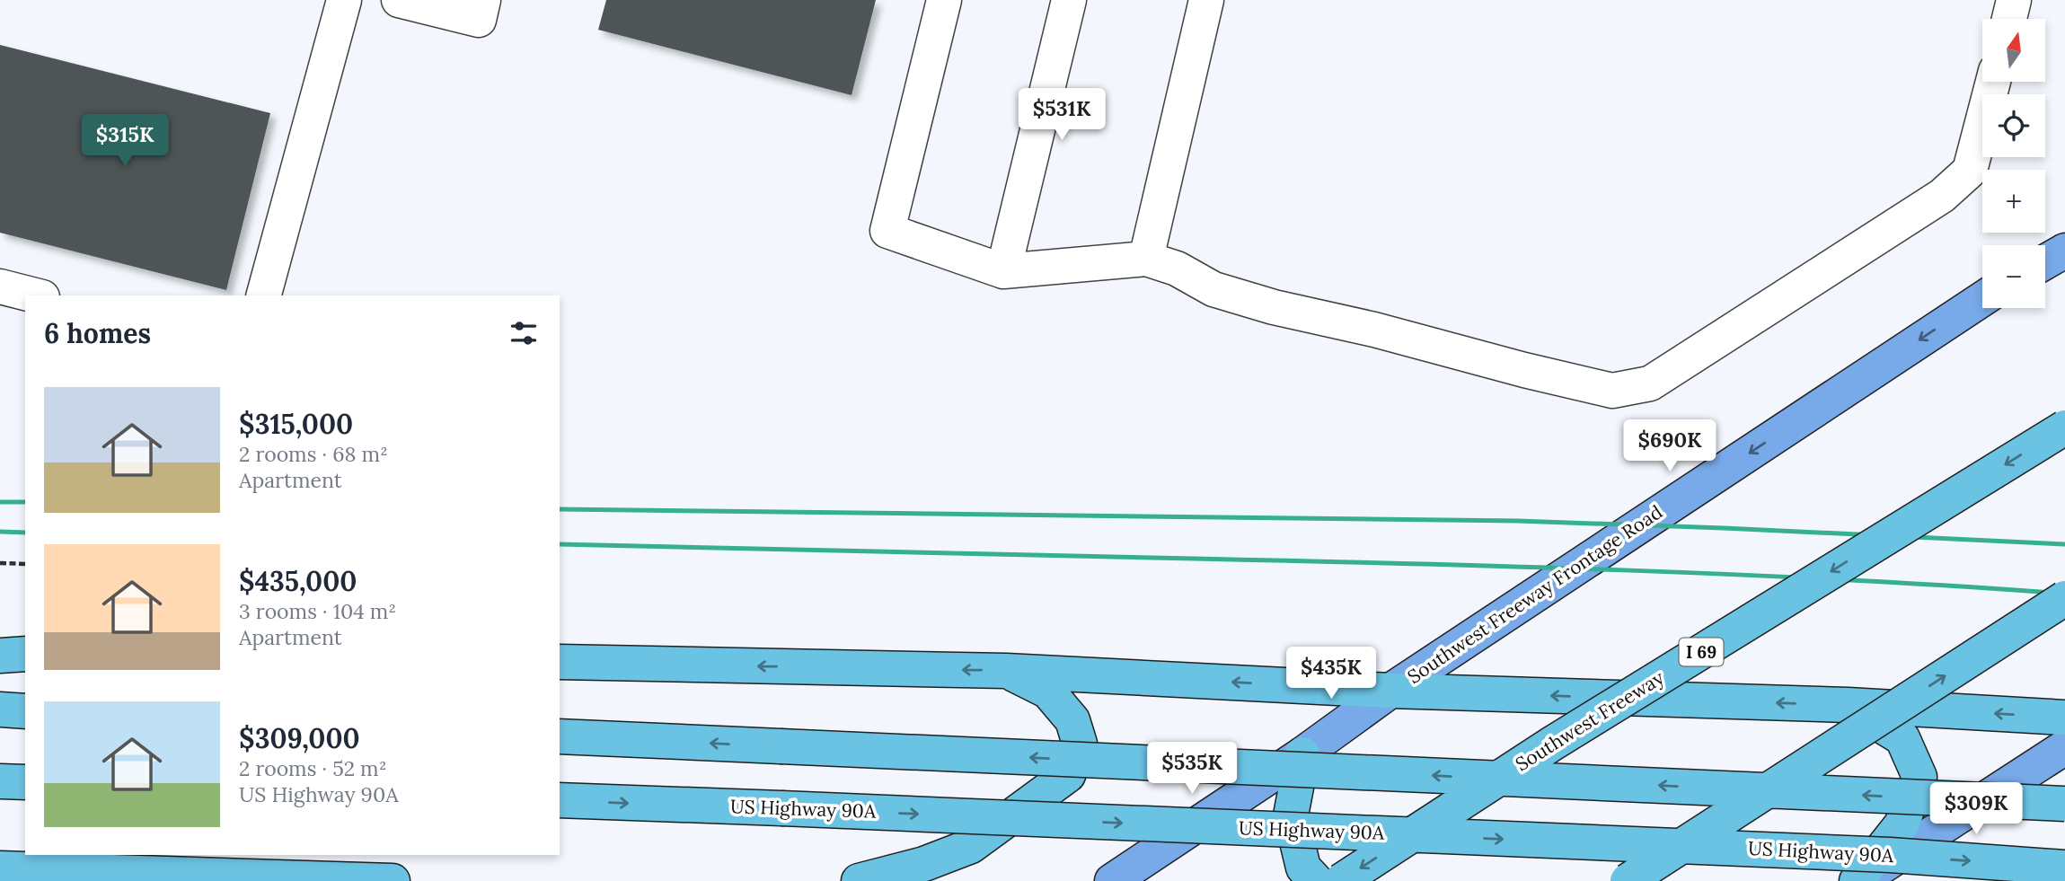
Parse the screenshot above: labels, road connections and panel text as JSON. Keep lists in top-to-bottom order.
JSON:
{
  "streets": {
    "highway": ["I 69", "Southwest Freeway", "US Highway 90A"],
    "main road": ["Southwest Freeway Frontage Road"]
  },
  "one_way": ["Southwest Freeway Frontage Road"],
  "north": "top",
  "page": {
    "map_buttons": ["+", "−"],
    "price": [
      "$531K",
      "$315K",
      "$690K",
      "$435K",
      "$535K",
      "$309K"
    ],
    "heading": "6 homes",
    "list": [
      {
        "name": "$315,000",
        "note": "2 rooms · 68 m² · Apartment"
      },
      {
        "name": "$435,000",
        "note": "3 rooms · 104 m² · Apartment"
      },
      {
        "name": "$309,000",
        "note": "2 rooms · 52 m² · US Highway 90A"
      }
    ]
  }
}
